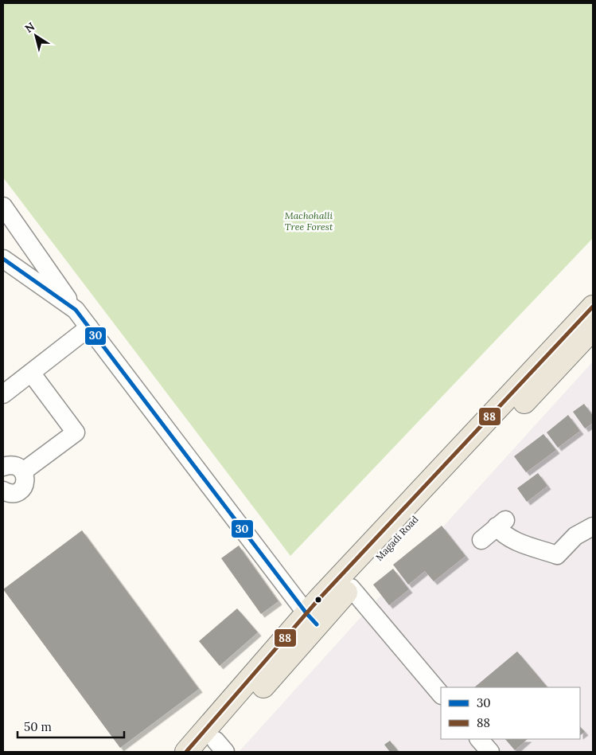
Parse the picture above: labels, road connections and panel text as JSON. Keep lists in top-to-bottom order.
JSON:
{
  "streets": {
    "main road": ["Magadi Road"]
  },
  "parks": ["Machohalli Tree Forest"],
  "lines": ["transit line 30", "transit line 88"],
  "legend": ["30", "88"],
  "scale_bar": "50 m",
  "north": "top left"
}
